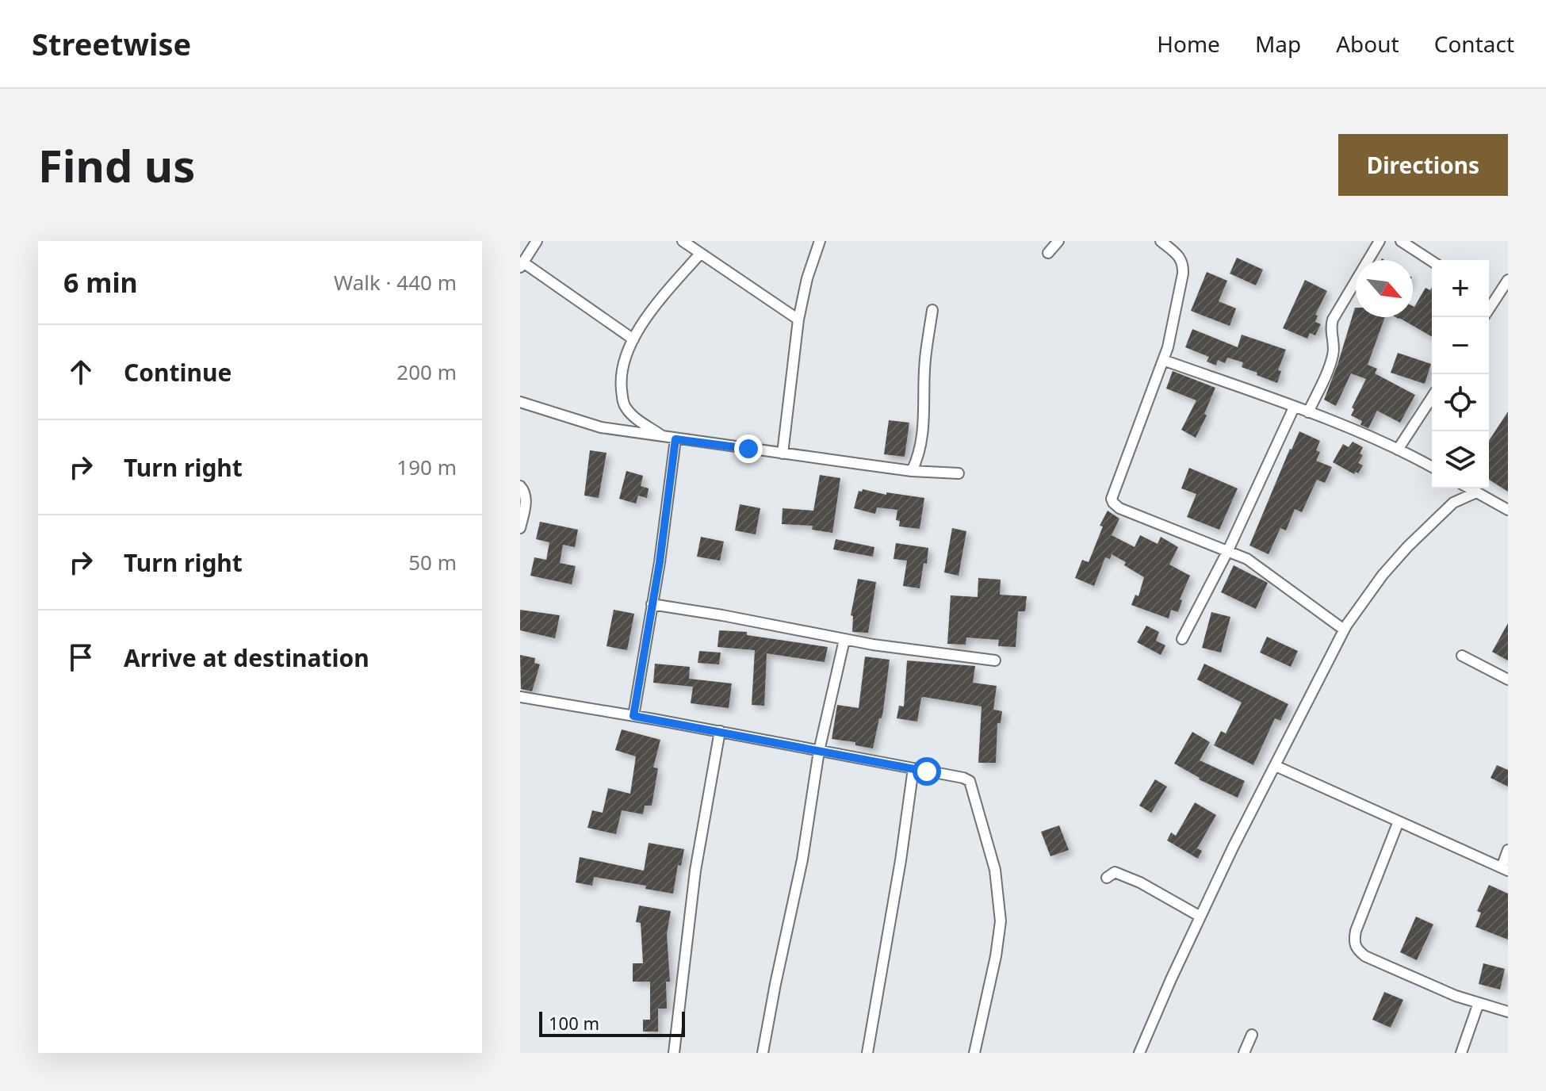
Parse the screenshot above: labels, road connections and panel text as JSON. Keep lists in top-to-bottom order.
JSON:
{
  "scale_bar": "100 m",
  "north": "bottom right",
  "page": {
    "header": "Streetwise",
    "nav": [
      "Home",
      "Map",
      "About",
      "Contact"
    ],
    "buttons": "Directions",
    "title": "Find us",
    "heading": ["6 min", "Walk · 440 m"],
    "map_buttons": ["+", "−"],
    "list": [
      ["Continue", "200 m"],
      ["Turn right", "190 m"],
      ["Turn right", "50 m"],
      "Arrive at destination"
    ],
    "scale": "100 m"
  }
}
